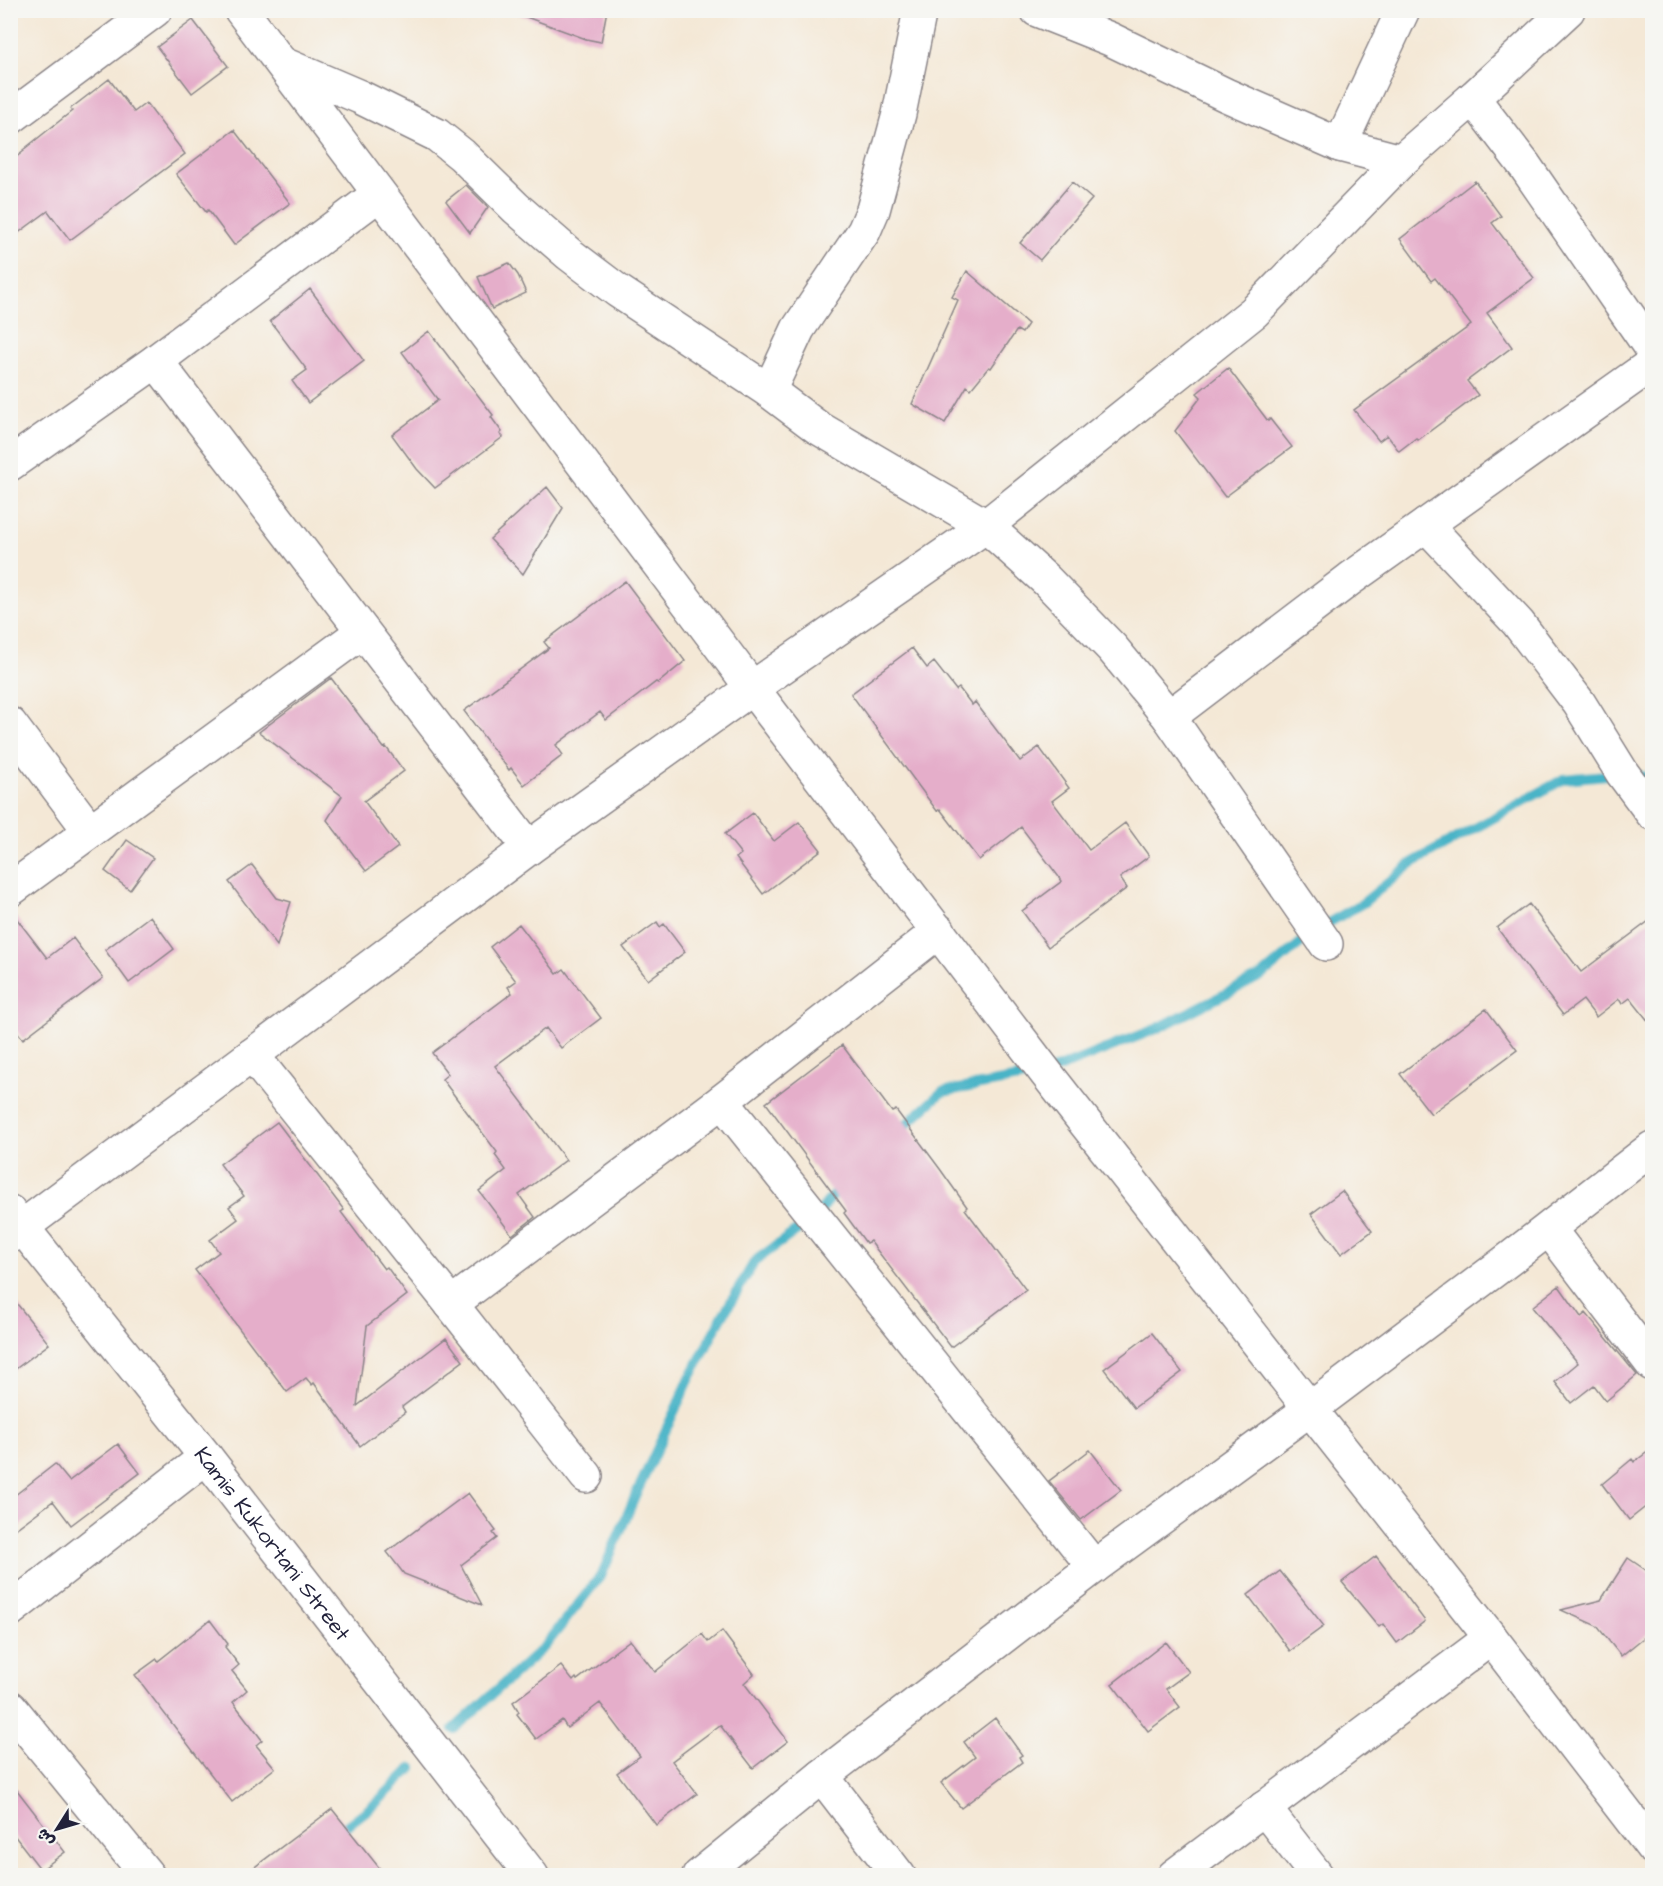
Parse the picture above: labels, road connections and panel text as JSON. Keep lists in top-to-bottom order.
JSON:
{
  "streets": {
    "street": ["Kamis Kukortani Street"]
  },
  "north": "bottom left"
}
